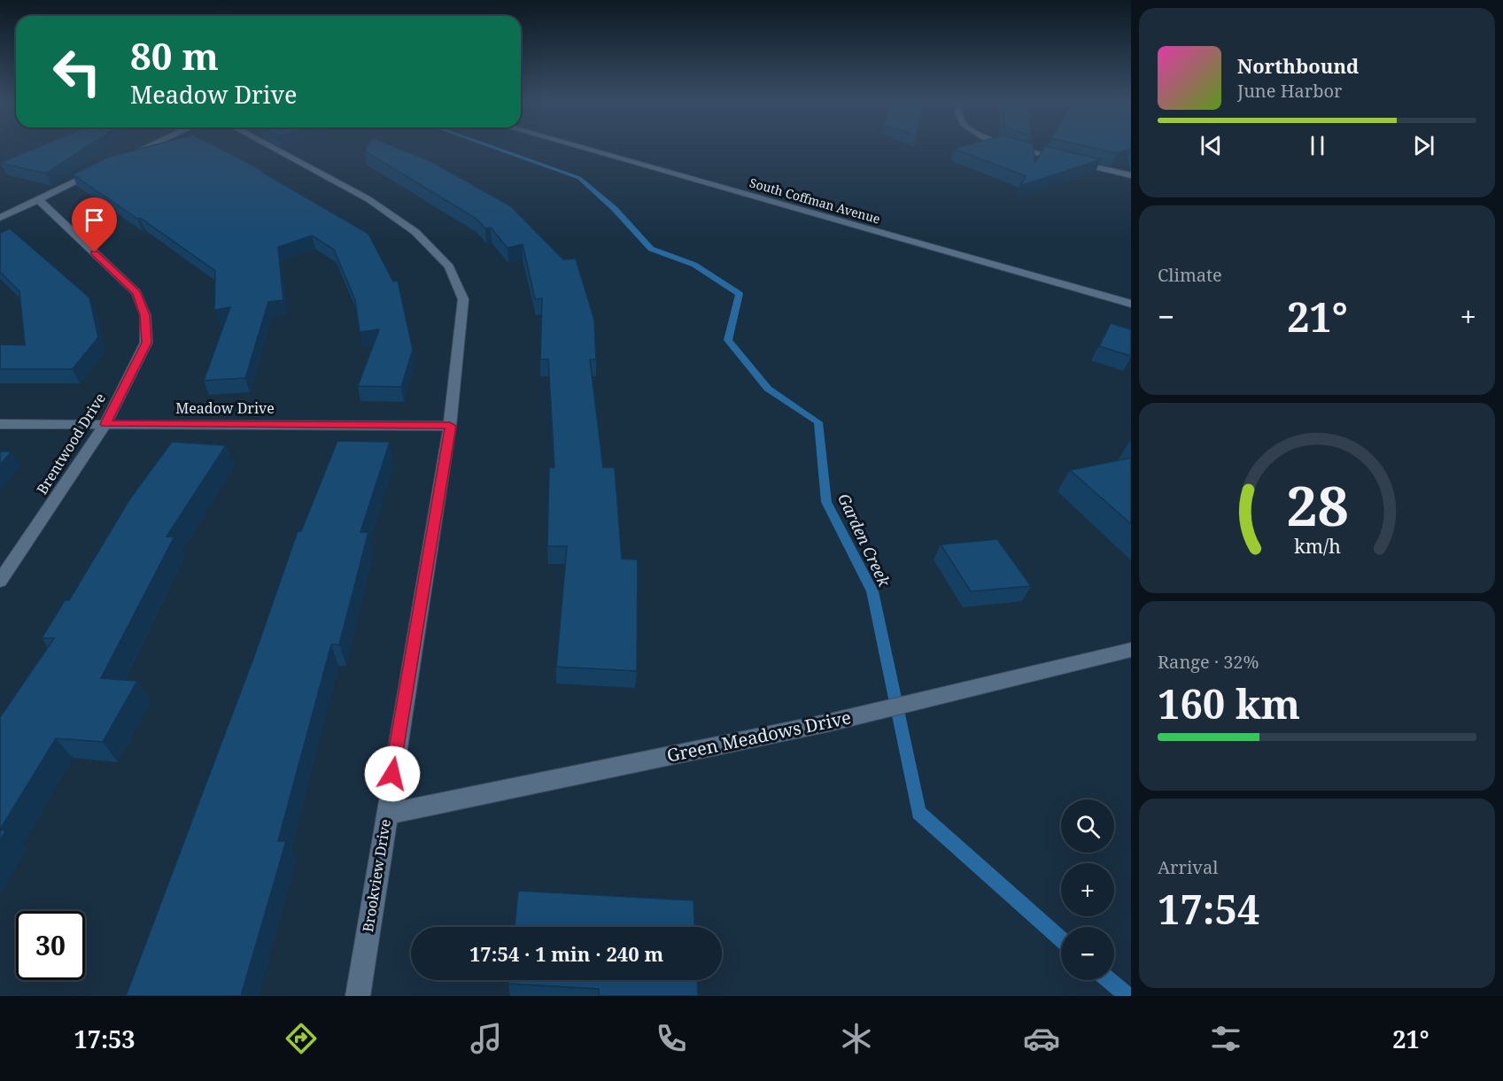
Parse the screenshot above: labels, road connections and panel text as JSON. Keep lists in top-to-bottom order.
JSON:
{
  "streets": {
    "street": [
      "South Coffman Avenue",
      "Meadow Drive",
      "Brentwood Drive",
      "Green Meadows Drive",
      "Brookview Drive"
    ]
  },
  "crossings": [
    ["Meadow Drive", "Brentwood Drive"],
    ["Meadow Drive", "Brookview Drive"],
    ["Green Meadows Drive", "Brookview Drive"]
  ],
  "water": ["Garden Creek"],
  "page": {
    "turn": ["80 m", "Meadow Drive"],
    "song": ["Northbound", "June Harbor"],
    "tile": [
      "Climate",
      ["Range · 32%", "160 km"],
      ["Arrival", "17:54"]
    ],
    "heat": ["−", "21°", "+"],
    "map_buttons": ["+", "−"],
    "limit": "30",
    "trip": "17:54 · 1 min · 240 m",
    "tabs": ["17:53", "21°"],
    "gauge": ["28", "km/h"]
  }
}
